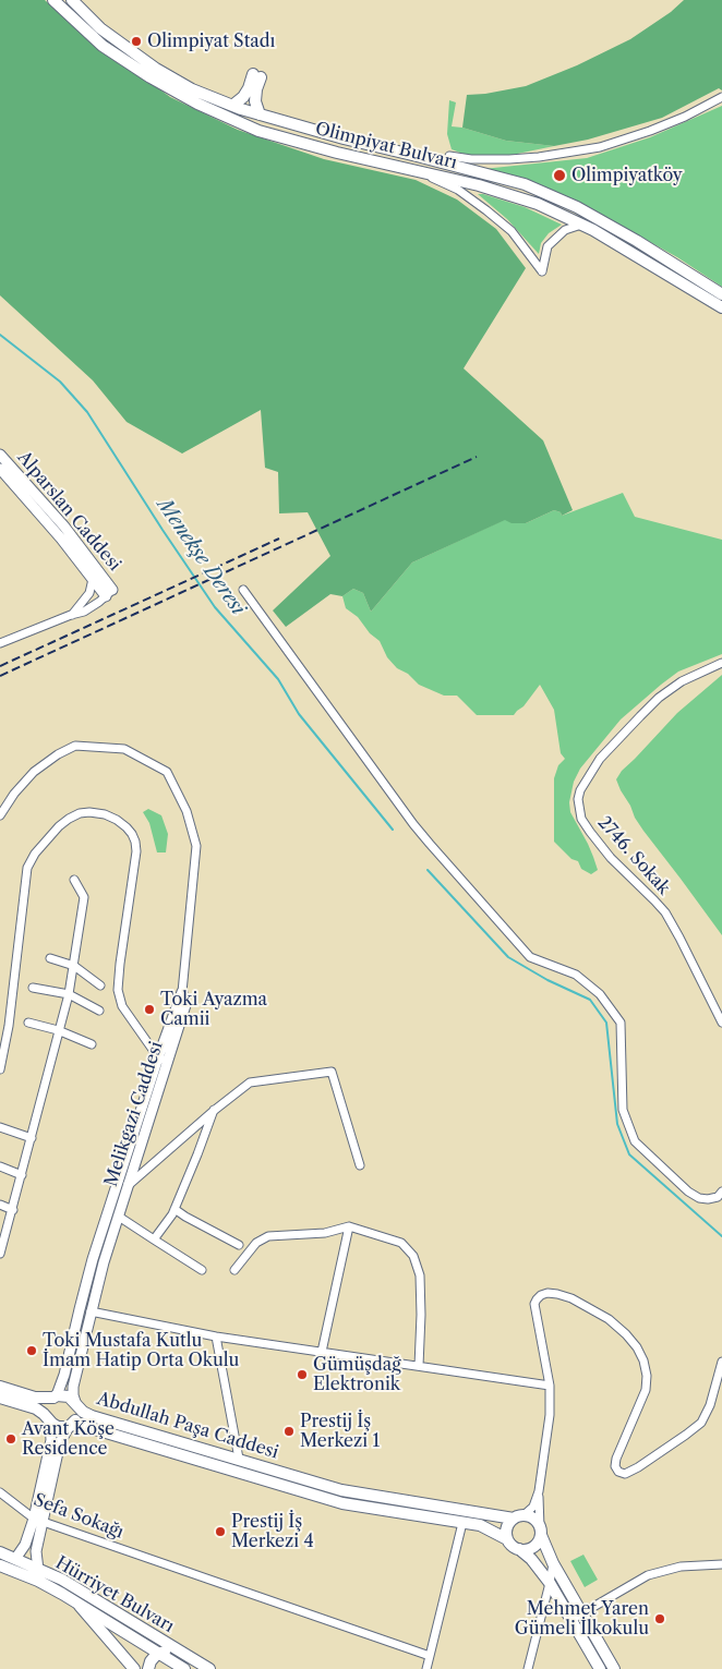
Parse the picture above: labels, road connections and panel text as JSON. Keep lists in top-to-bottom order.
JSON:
{
  "streets": {
    "main road": ["Olimpiyat Bulvarı", "Abdullah Paşa Caddesi", "Hürriyet Bulvarı"],
    "street": [
      "Alparslan Caddesi",
      "2746. Sokak",
      "Melikgazi Caddesi",
      "Sefa Sokağı"
    ]
  },
  "crossings": [
    ["Melikgazi Caddesi", "Abdullah Paşa Caddesi"]
  ],
  "water": ["Menekşe Deresi"],
  "places": [
    "Olimpiyat Stadı",
    "Olimpiyatköy",
    "Toki Ayazma Camii",
    "Toki Mustafa Kutlu İmam Hatip Orta Okulu",
    "Gümüşdağ Elektronik",
    "Prestij İş Merkezi 1",
    "Avant Köşe Residence",
    "Prestij İş Merkezi 4",
    "Mehmet Yaren Gümeli İlkokulu"
  ]
}
